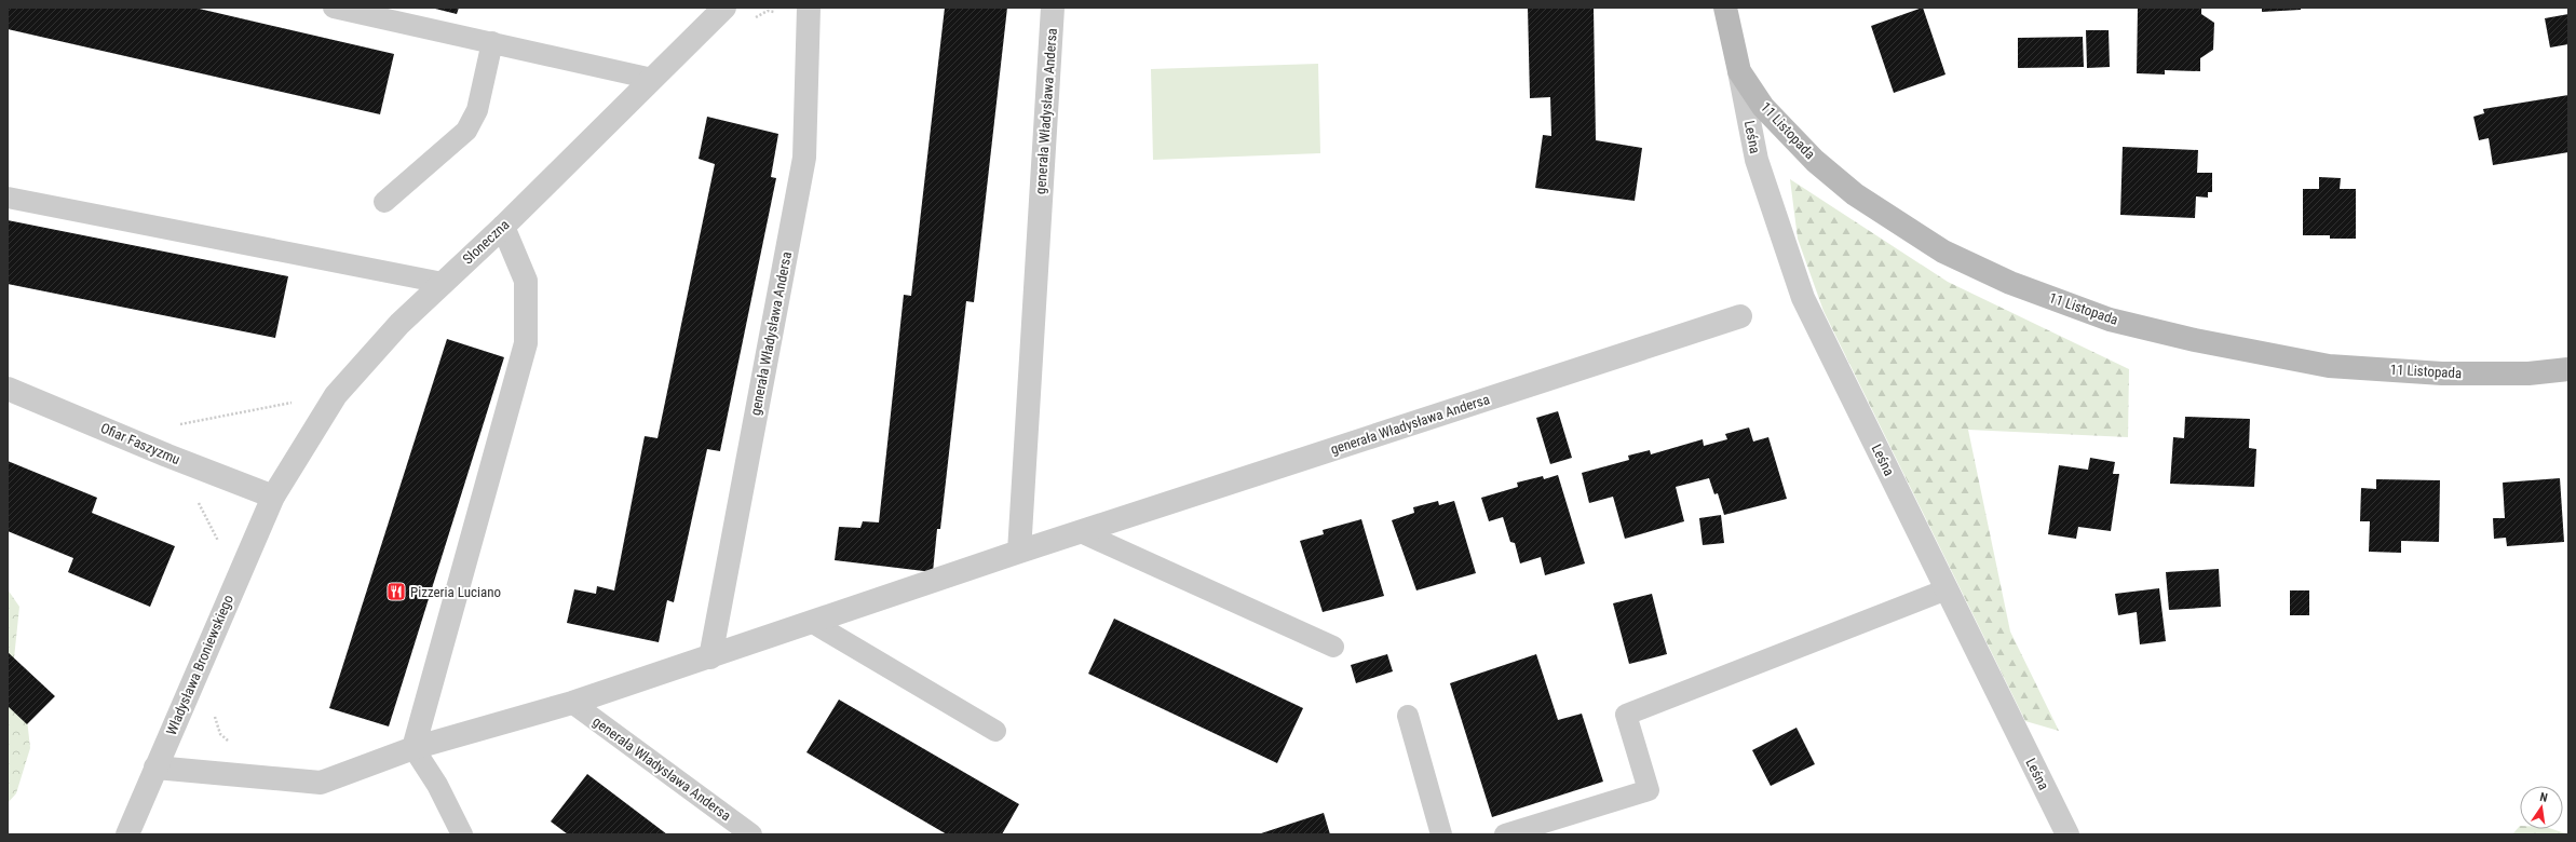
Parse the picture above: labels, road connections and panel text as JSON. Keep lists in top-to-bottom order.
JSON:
{
  "streets": {
    "main road": ["11 Listopada"],
    "street": [
      "generała Władysława Andersa",
      "Leśna",
      "Słoneczna",
      "Ofiar Faszyzmu",
      "Władysława Broniewskiego"
    ]
  },
  "crossings": [
    ["generała Władysława Andersa", "Władysława Broniewskiego"],
    ["11 Listopada", "Leśna"],
    ["Słoneczna", "Ofiar Faszyzmu"],
    ["Słoneczna", "Władysława Broniewskiego"],
    ["Ofiar Faszyzmu", "Władysława Broniewskiego"]
  ],
  "places": {
    "restaurant": ["Pizzeria Luciano"]
  },
  "north": "top"
}
